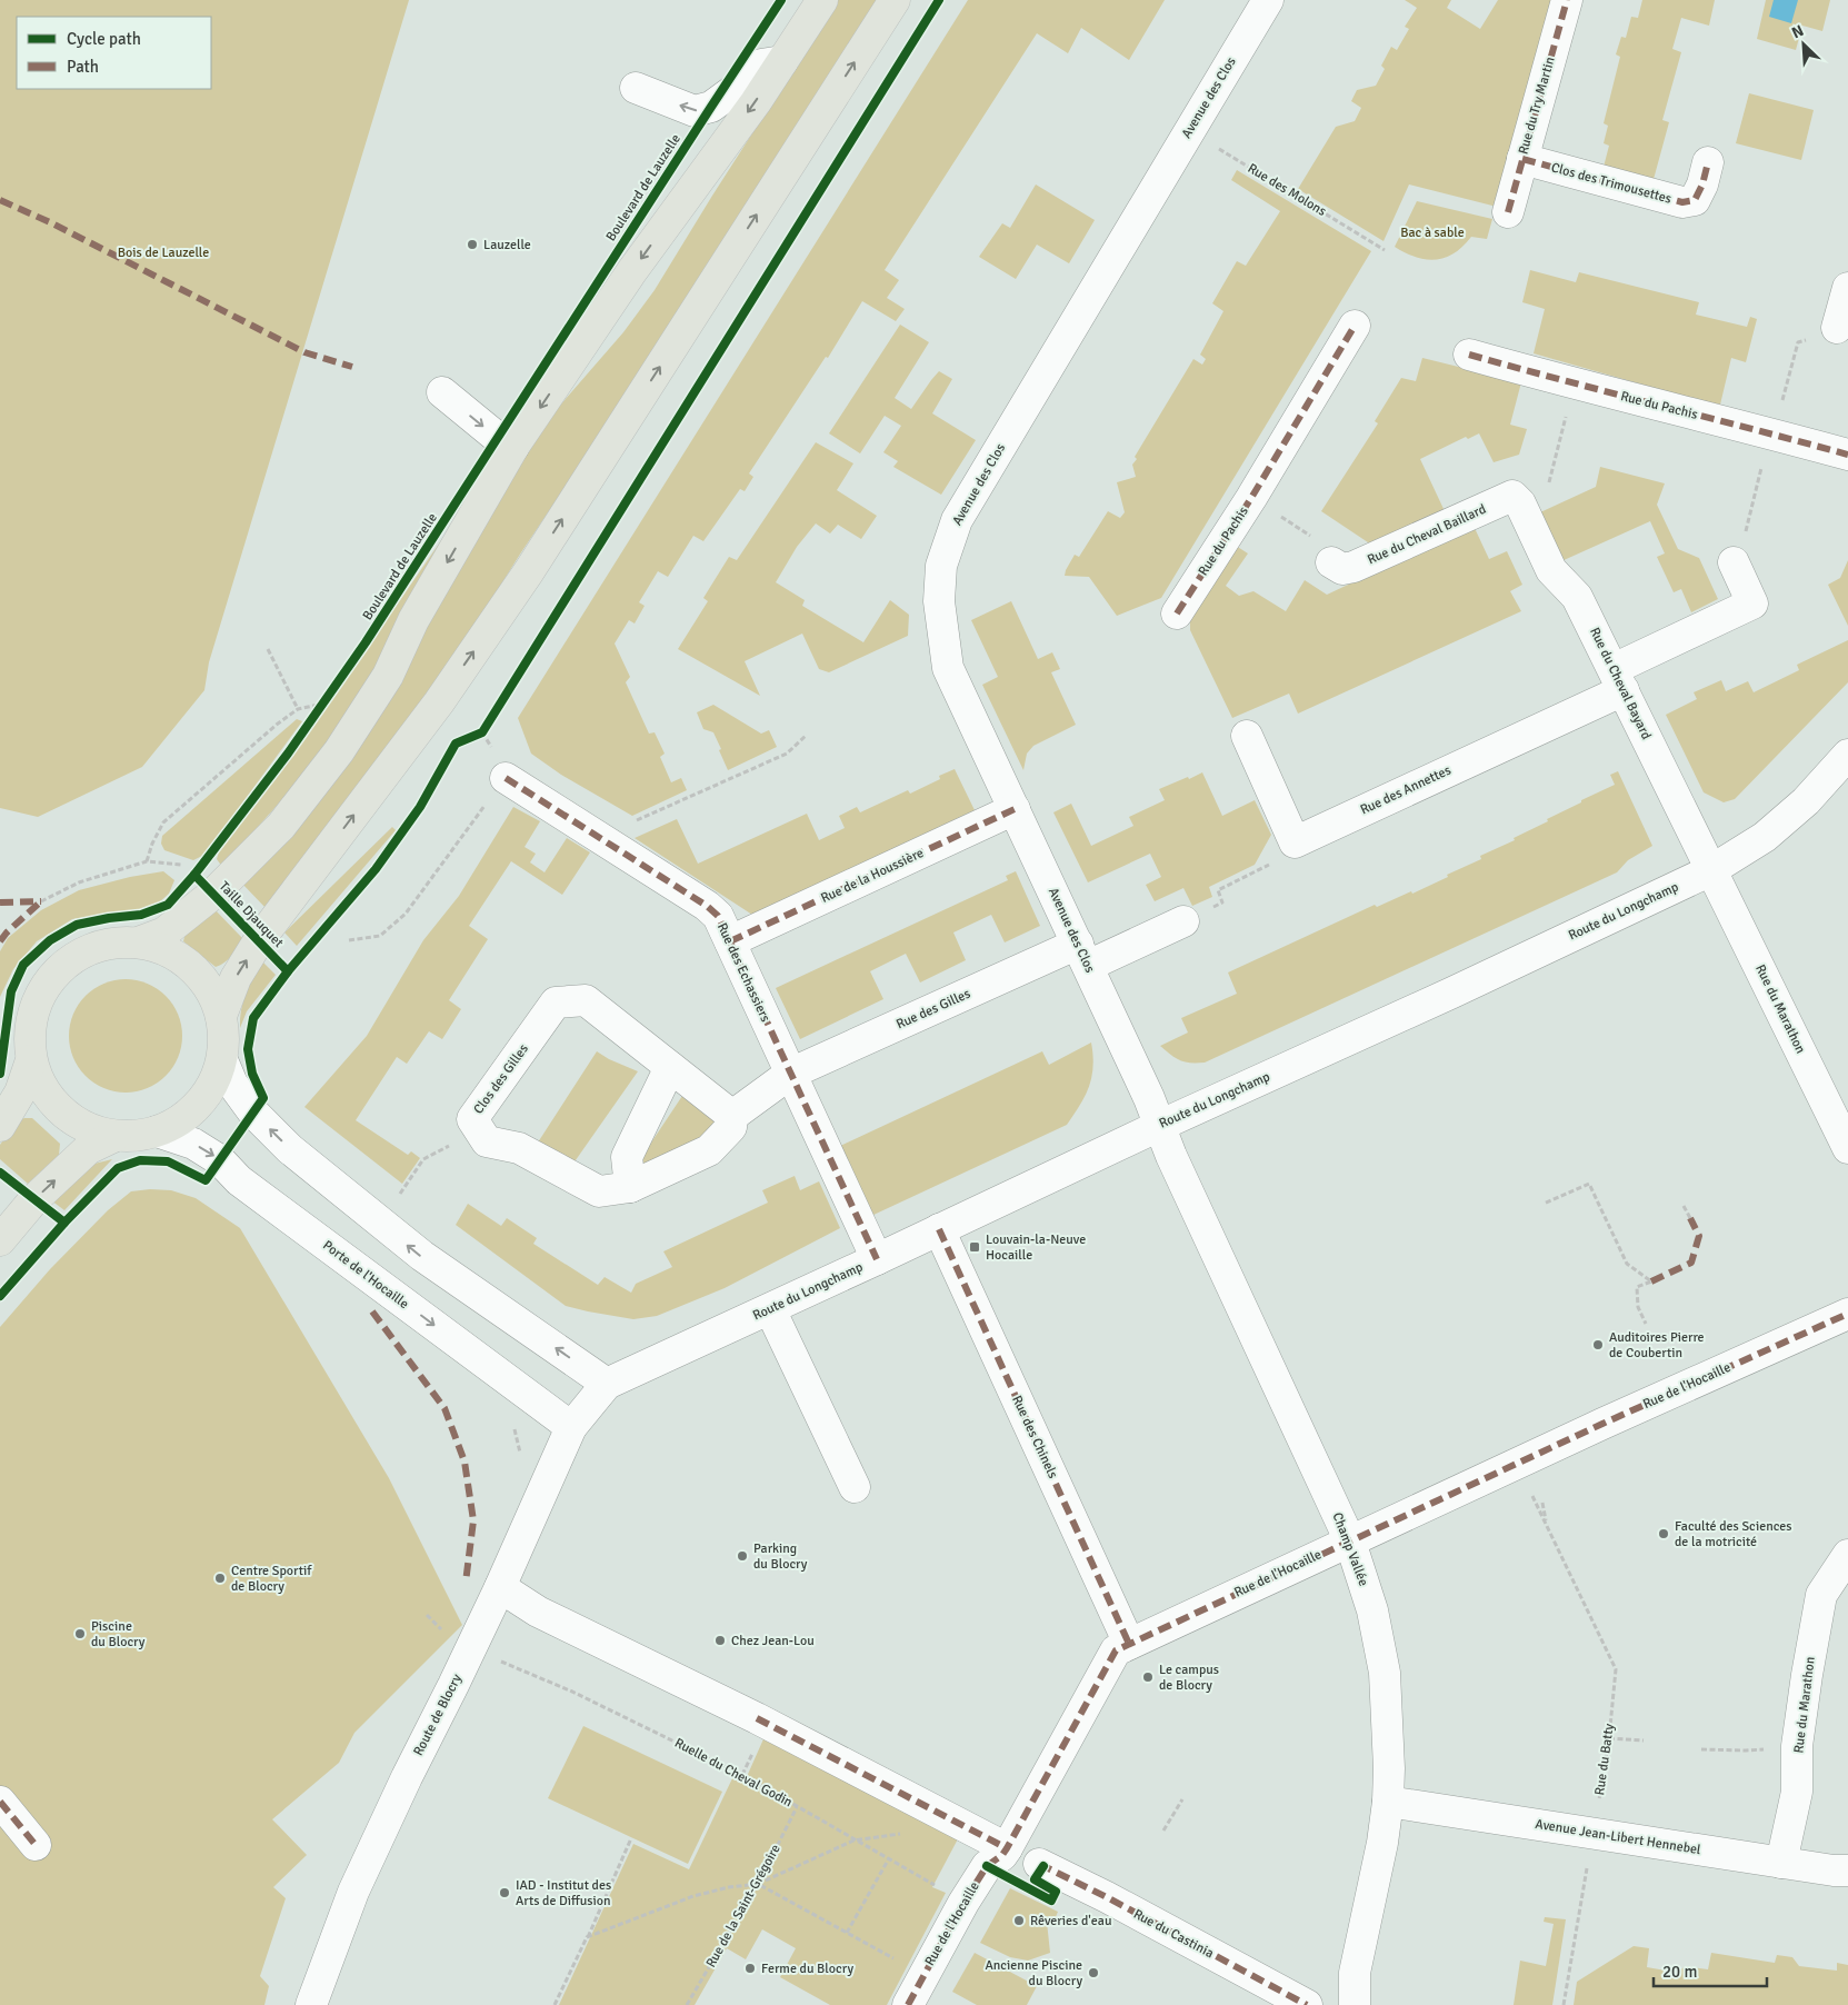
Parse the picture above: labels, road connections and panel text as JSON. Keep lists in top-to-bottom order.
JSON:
{
  "streets": {
    "street": [
      "Avenue des Clos",
      "Rue du Try Martin",
      "Clos des Trimousettes",
      "Rue du Pachis",
      "Rue du Cheval Baillard",
      "Rue du Cheval Bayard",
      "Rue des Annettes",
      "Rue de la Houssière",
      "Route du Longchamp",
      "Rue des Echassiers",
      "Rue des Gilles",
      "Rue du Marathon",
      "Clos des Gilles",
      "Porte de l'Hocaille",
      "Rue de l'Hocaille",
      "Rue des Chinels",
      "Champ Vallée",
      "Route de Blocry",
      "Avenue Jean-Libert Hennebel",
      "Rue du Castinia"
    ],
    "path": [
      "Rue des Molons",
      "Rue du Batty",
      "Ruelle du Cheval Godin",
      "Rue de la Saint-Grégoire"
    ],
    "cycle path": ["Boulevard de Lauzelle", "Taille Djauquet"]
  },
  "crossings": [
    ["Avenue des Clos", "Rue des Molons"],
    ["Avenue des Clos", "Rue de la Houssière"],
    ["Avenue des Clos", "Route du Longchamp"],
    ["Avenue des Clos", "Rue des Gilles"],
    ["Avenue des Clos", "Champ Vallée"],
    ["Rue du Try Martin", "Clos des Trimousettes"],
    ["Rue du Cheval Baillard", "Rue du Cheval Bayard"],
    ["Rue du Cheval Bayard", "Rue des Annettes"],
    ["Rue du Cheval Bayard", "Route du Longchamp"],
    ["Rue du Cheval Bayard", "Rue du Marathon"],
    ["Rue de la Houssière", "Rue des Echassiers"],
    ["Route du Longchamp", "Rue des Echassiers"],
    ["Route du Longchamp", "Rue du Marathon"],
    ["Route du Longchamp", "Porte de l'Hocaille"],
    ["Route du Longchamp", "Rue des Chinels"],
    ["Route du Longchamp", "Champ Vallée"],
    ["Route du Longchamp", "Route de Blocry"],
    ["Rue des Echassiers", "Rue des Gilles"],
    ["Rue des Echassiers", "Clos des Gilles"],
    ["Rue des Gilles", "Clos des Gilles"],
    ["Rue du Marathon", "Avenue Jean-Libert Hennebel"],
    ["Porte de l'Hocaille", "Route de Blocry"],
    ["Rue de l'Hocaille", "Rue des Chinels"],
    ["Rue de l'Hocaille", "Champ Vallée"],
    ["Rue de l'Hocaille", "Ruelle du Cheval Godin"],
    ["Champ Vallée", "Avenue Jean-Libert Hennebel"],
    ["Route de Blocry", "Ruelle du Cheval Godin"],
    ["Rue du Batty", "Avenue Jean-Libert Hennebel"],
    ["Ruelle du Cheval Godin", "Rue de la Saint-Grégoire"]
  ],
  "parks": ["Bac à sable", "Bois de Lauzelle"],
  "places": {
    "other": [
      "Lauzelle",
      "Auditoires Pierre de Coubertin",
      "Faculté des Sciences de la motricité",
      "Parking du Blocry",
      "Centre Sportif de Blocry",
      "Piscine du Blocry",
      "Chez Jean-Lou",
      "Le campus de Blocry",
      "IAD - Institut des Arts de Diffusion",
      "Rêveries d'eau",
      "Ferme du Blocry",
      "Ancienne Piscine du Blocry"
    ],
    "transit": ["Louvain-la-Neuve Hocaille"]
  },
  "legend": ["Cycle path", "Path"],
  "scale_bar": "20 m",
  "north": "top left"
}
